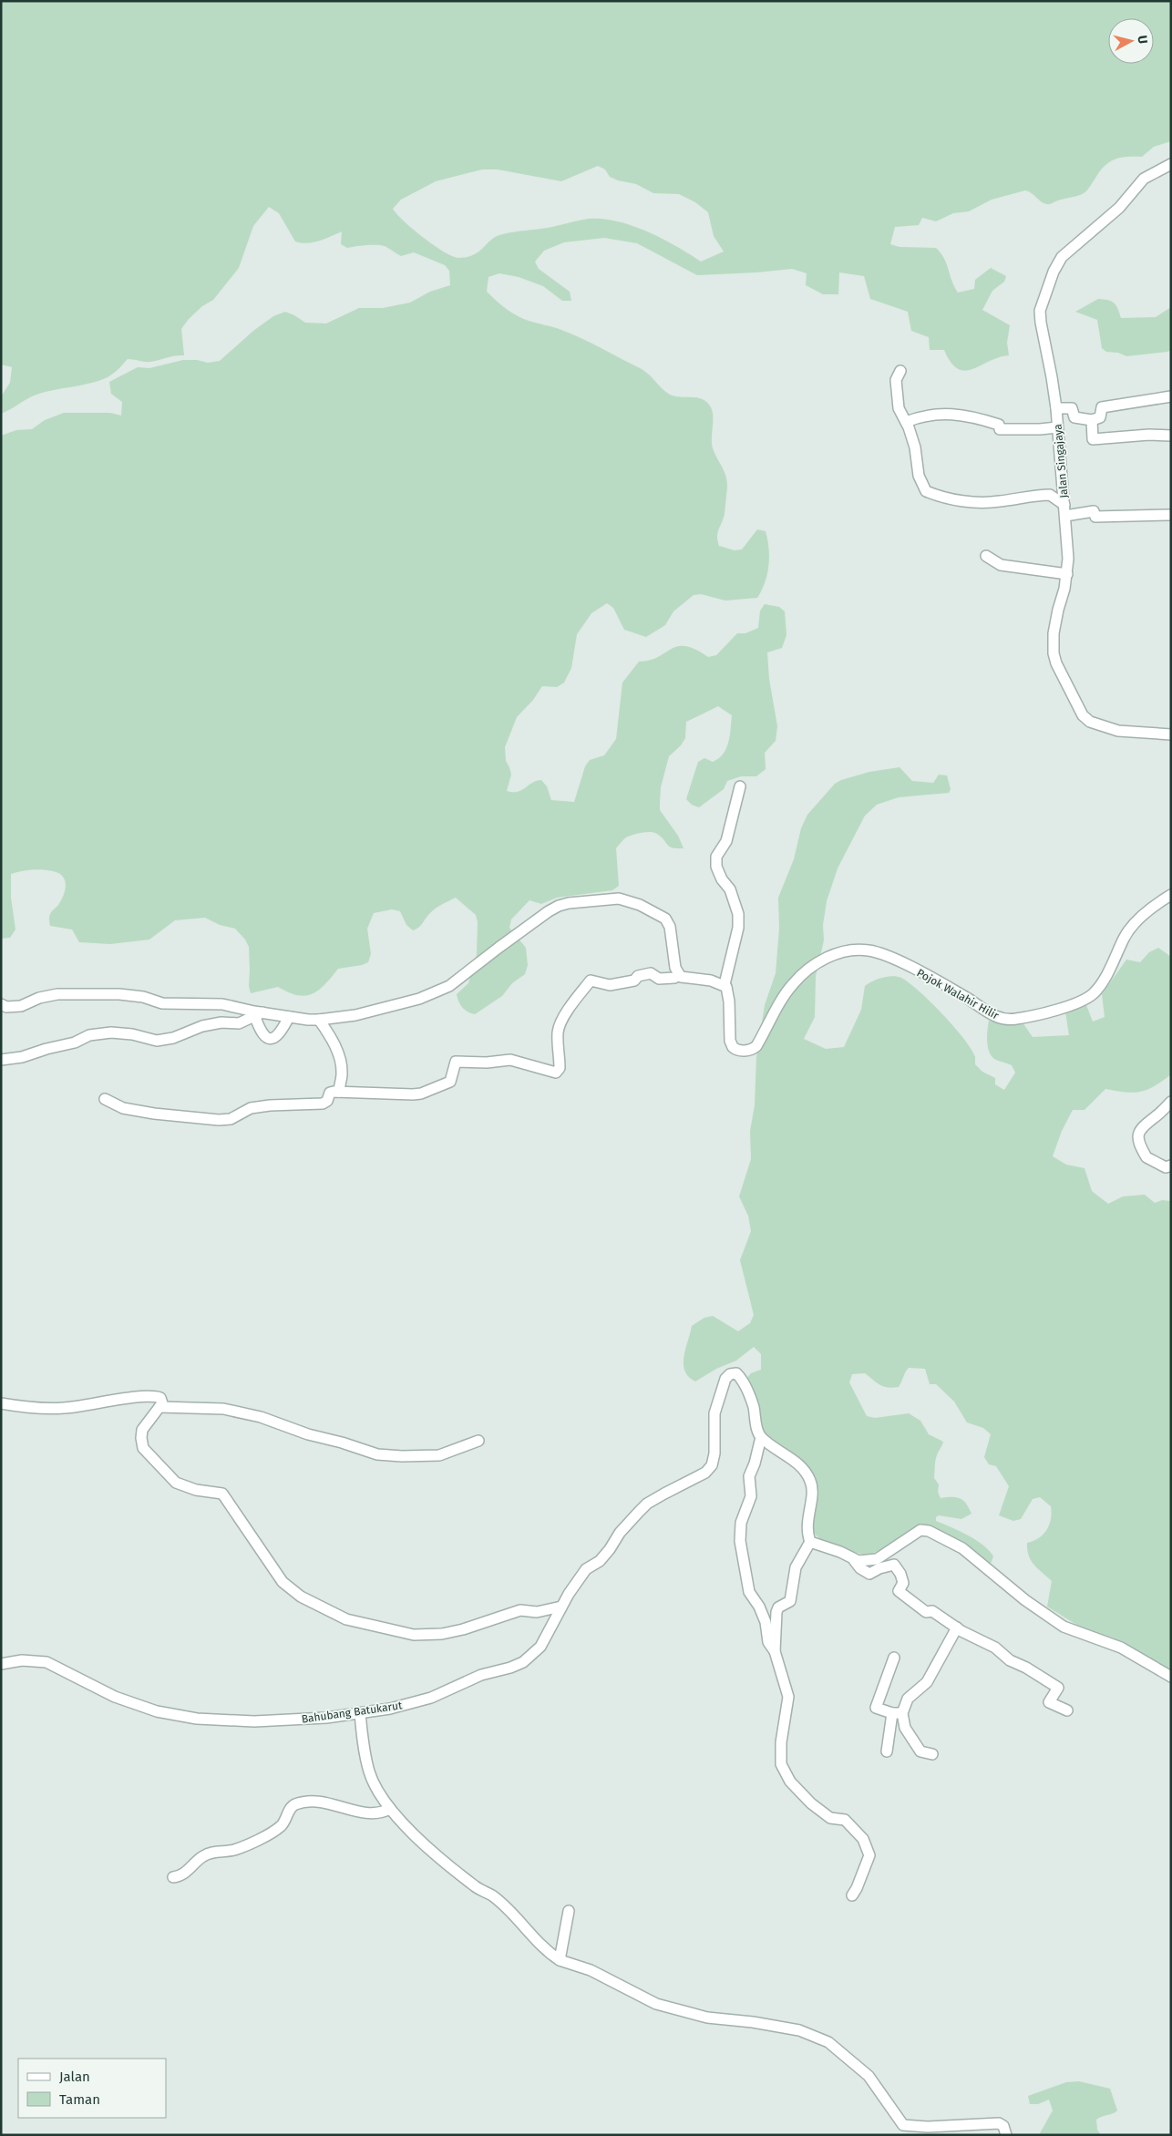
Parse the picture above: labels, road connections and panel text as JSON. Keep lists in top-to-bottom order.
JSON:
{
  "streets": {
    "street": ["Jalan Singajaya", "Pojok Walahir Hilir", "Bahubang Batukarut"]
  },
  "legend": ["Jalan", "Taman"],
  "north": "right"
}
